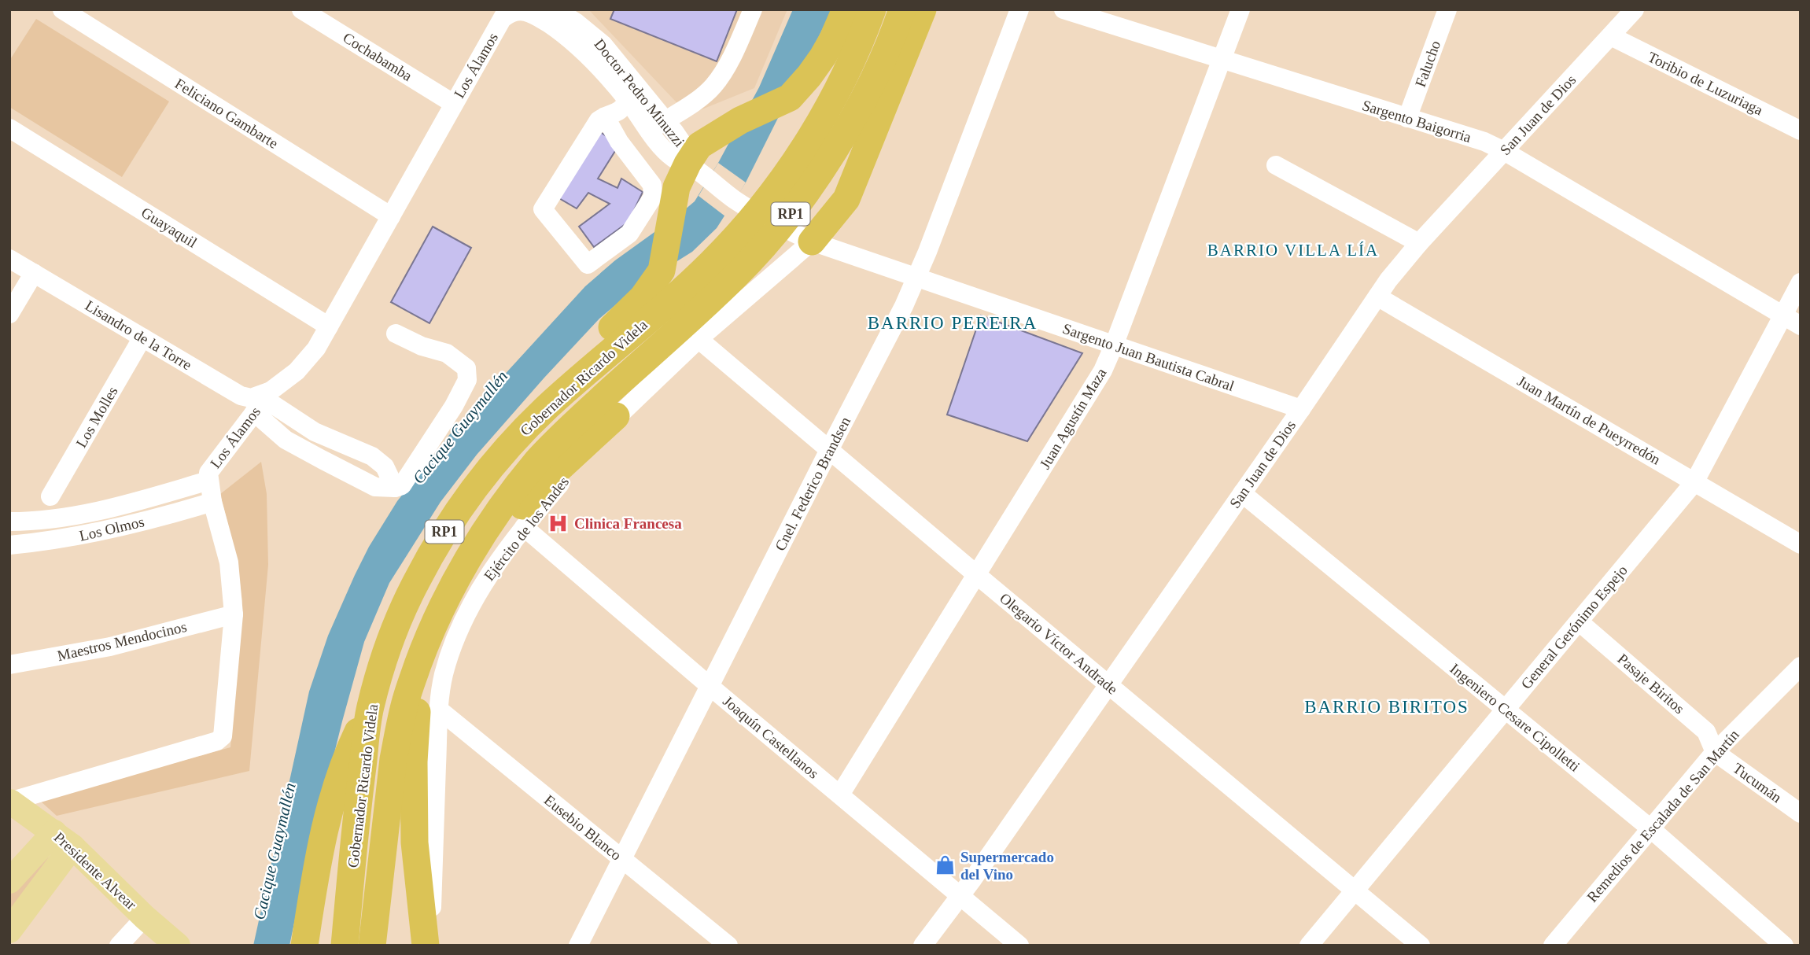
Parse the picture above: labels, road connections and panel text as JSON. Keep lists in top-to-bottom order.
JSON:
{
  "streets": {
    "highway": ["RP1", "Gobernador Ricardo Videla"],
    "main road": ["Presidente Alvear"],
    "street": [
      "Cochabamba",
      "Falucho",
      "Los Álamos",
      "Toribio de Luzuriaga",
      "Doctor Pedro Minuzzi",
      "Feliciano Gambarte",
      "San Juan de Dios",
      "Sargento Baigorria",
      "Guayaquil",
      "Lisandro de la Torre",
      "Sargento Juan Bautista Cabral",
      "Los Molles",
      "Juan Agustín Maza",
      "Juan Martín de Pueyrredón",
      "Cnel. Federico Brandsen",
      "Los Olmos",
      "Ejército de los Andes",
      "General Gerónimo Espejo",
      "Maestros Mendocinos",
      "Olegario Víctor Andrade",
      "Pasaje Biritos",
      "Ingeniero Cesare Cipolletti",
      "Joaquín Castellanos",
      "Tucumán",
      "Remedios de Escalada de San Martín",
      "Eusebio Blanco"
    ]
  },
  "crossings": [
    ["Cochabamba", "Los Álamos"],
    ["Falucho", "Sargento Baigorria"],
    ["Los Álamos", "Doctor Pedro Minuzzi"],
    ["Los Álamos", "Feliciano Gambarte"],
    ["Los Álamos", "Guayaquil"],
    ["Los Álamos", "Lisandro de la Torre"],
    ["Los Álamos", "Los Olmos"],
    ["Los Álamos", "Maestros Mendocinos"],
    ["Los Álamos", "Presidente Alvear"],
    ["Toribio de Luzuriaga", "San Juan de Dios"],
    ["Doctor Pedro Minuzzi", "Sargento Juan Bautista Cabral"],
    ["San Juan de Dios", "Sargento Baigorria"],
    ["San Juan de Dios", "Sargento Juan Bautista Cabral"],
    ["San Juan de Dios", "Juan Martín de Pueyrredón"],
    ["San Juan de Dios", "Olegario Víctor Andrade"],
    ["San Juan de Dios", "Ingeniero Cesare Cipolletti"],
    ["San Juan de Dios", "Joaquín Castellanos"],
    ["Sargento Baigorria", "Juan Agustín Maza"],
    ["Sargento Baigorria", "General Gerónimo Espejo"],
    ["Lisandro de la Torre", "Los Molles"],
    ["Sargento Juan Bautista Cabral", "Juan Agustín Maza"],
    ["Sargento Juan Bautista Cabral", "Cnel. Federico Brandsen"],
    ["Sargento Juan Bautista Cabral", "Ejército de los Andes"],
    ["Juan Agustín Maza", "Olegario Víctor Andrade"],
    ["Juan Agustín Maza", "Joaquín Castellanos"],
    ["Juan Martín de Pueyrredón", "General Gerónimo Espejo"],
    ["Cnel. Federico Brandsen", "Olegario Víctor Andrade"],
    ["Cnel. Federico Brandsen", "Joaquín Castellanos"],
    ["Cnel. Federico Brandsen", "Eusebio Blanco"],
    ["Ejército de los Andes", "Olegario Víctor Andrade"],
    ["Ejército de los Andes", "Joaquín Castellanos"],
    ["Ejército de los Andes", "Eusebio Blanco"],
    ["General Gerónimo Espejo", "Olegario Víctor Andrade"],
    ["General Gerónimo Espejo", "Pasaje Biritos"],
    ["General Gerónimo Espejo", "Ingeniero Cesare Cipolletti"],
    ["Pasaje Biritos", "Tucumán"],
    ["Pasaje Biritos", "Remedios de Escalada de San Martín"],
    ["Ingeniero Cesare Cipolletti", "Remedios de Escalada de San Martín"],
    ["Tucumán", "Remedios de Escalada de San Martín"]
  ],
  "districts": ["BARRIO VILLA LÍA", "BARRIO PEREIRA", "BARRIO BIRITOS"],
  "water": ["Cacique Guaymallén"],
  "places": {
    "hospital": ["Clinica Francesa"],
    "shop": ["Supermercado del Vino"]
  }
}
